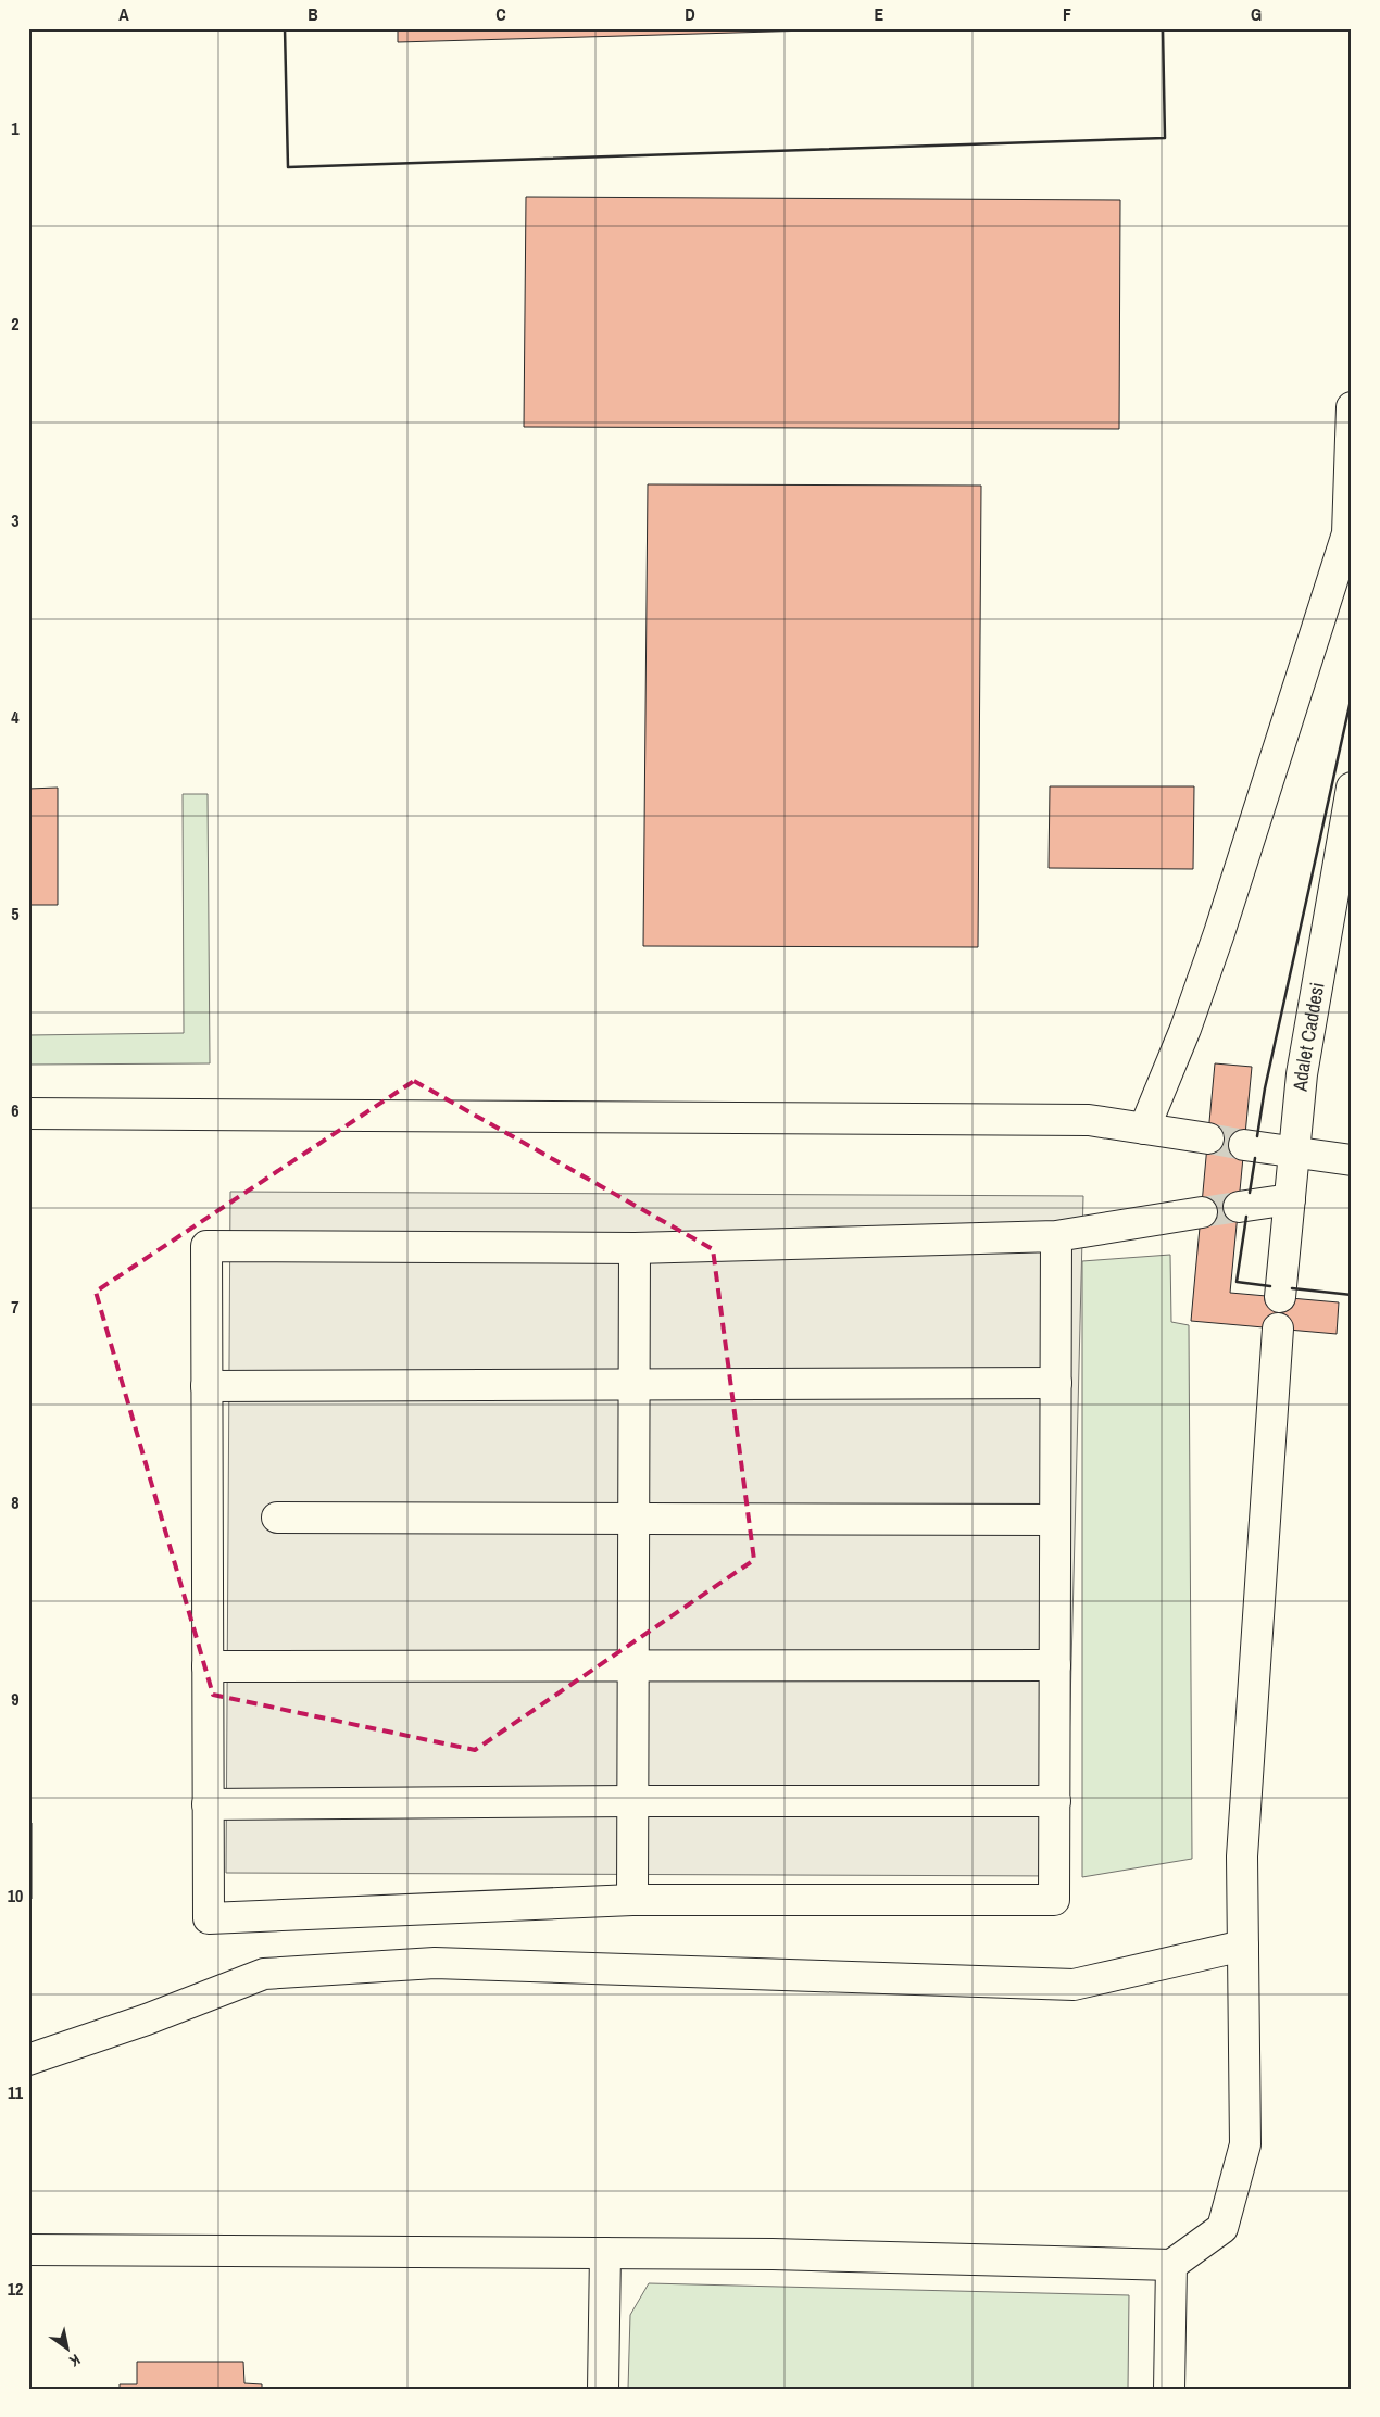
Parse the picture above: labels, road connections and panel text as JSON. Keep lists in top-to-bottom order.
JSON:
{
  "streets": {
    "street": ["Adalet Caddesi"]
  },
  "north": "bottom right",
  "grid": {
    "columns": [
      "A",
      "B",
      "C",
      "D",
      "E",
      "F",
      "G"
    ],
    "rows": [
      "1",
      "2",
      "3",
      "4",
      "5",
      "6",
      "7",
      "8",
      "9",
      "10",
      "11",
      "12"
    ]
  }
}
